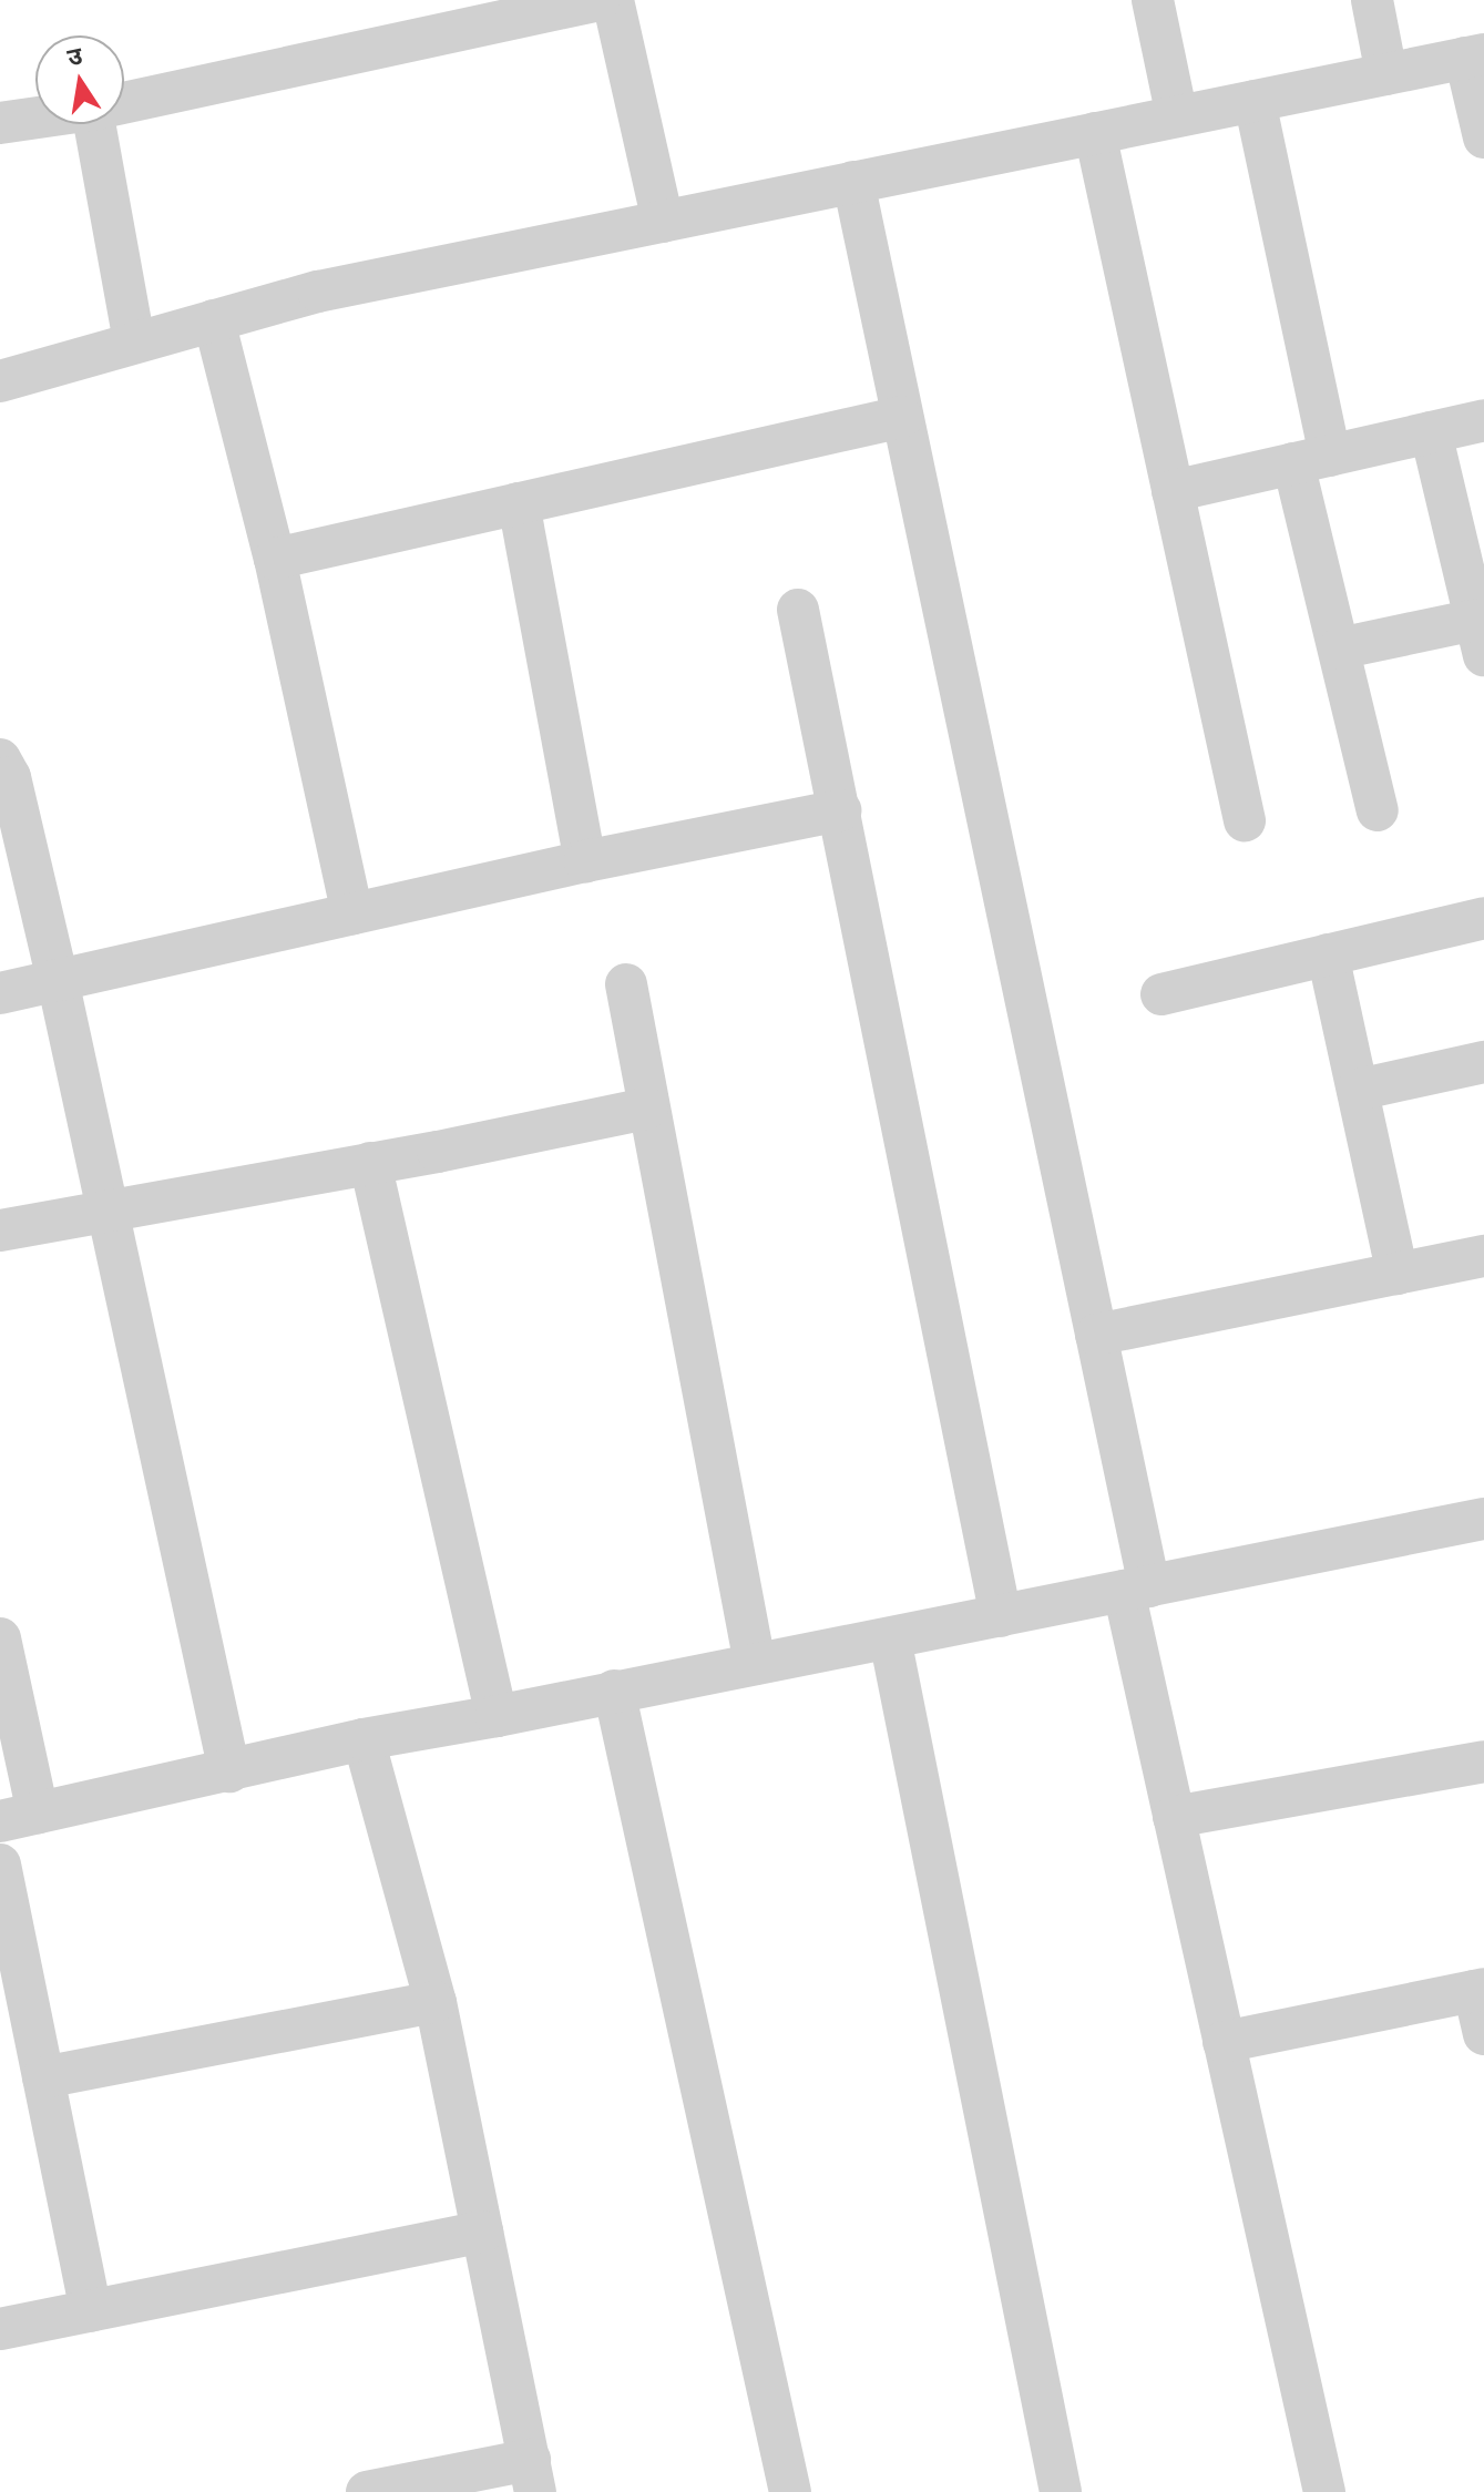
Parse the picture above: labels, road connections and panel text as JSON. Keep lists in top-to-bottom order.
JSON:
{
  "north": "top"
}
